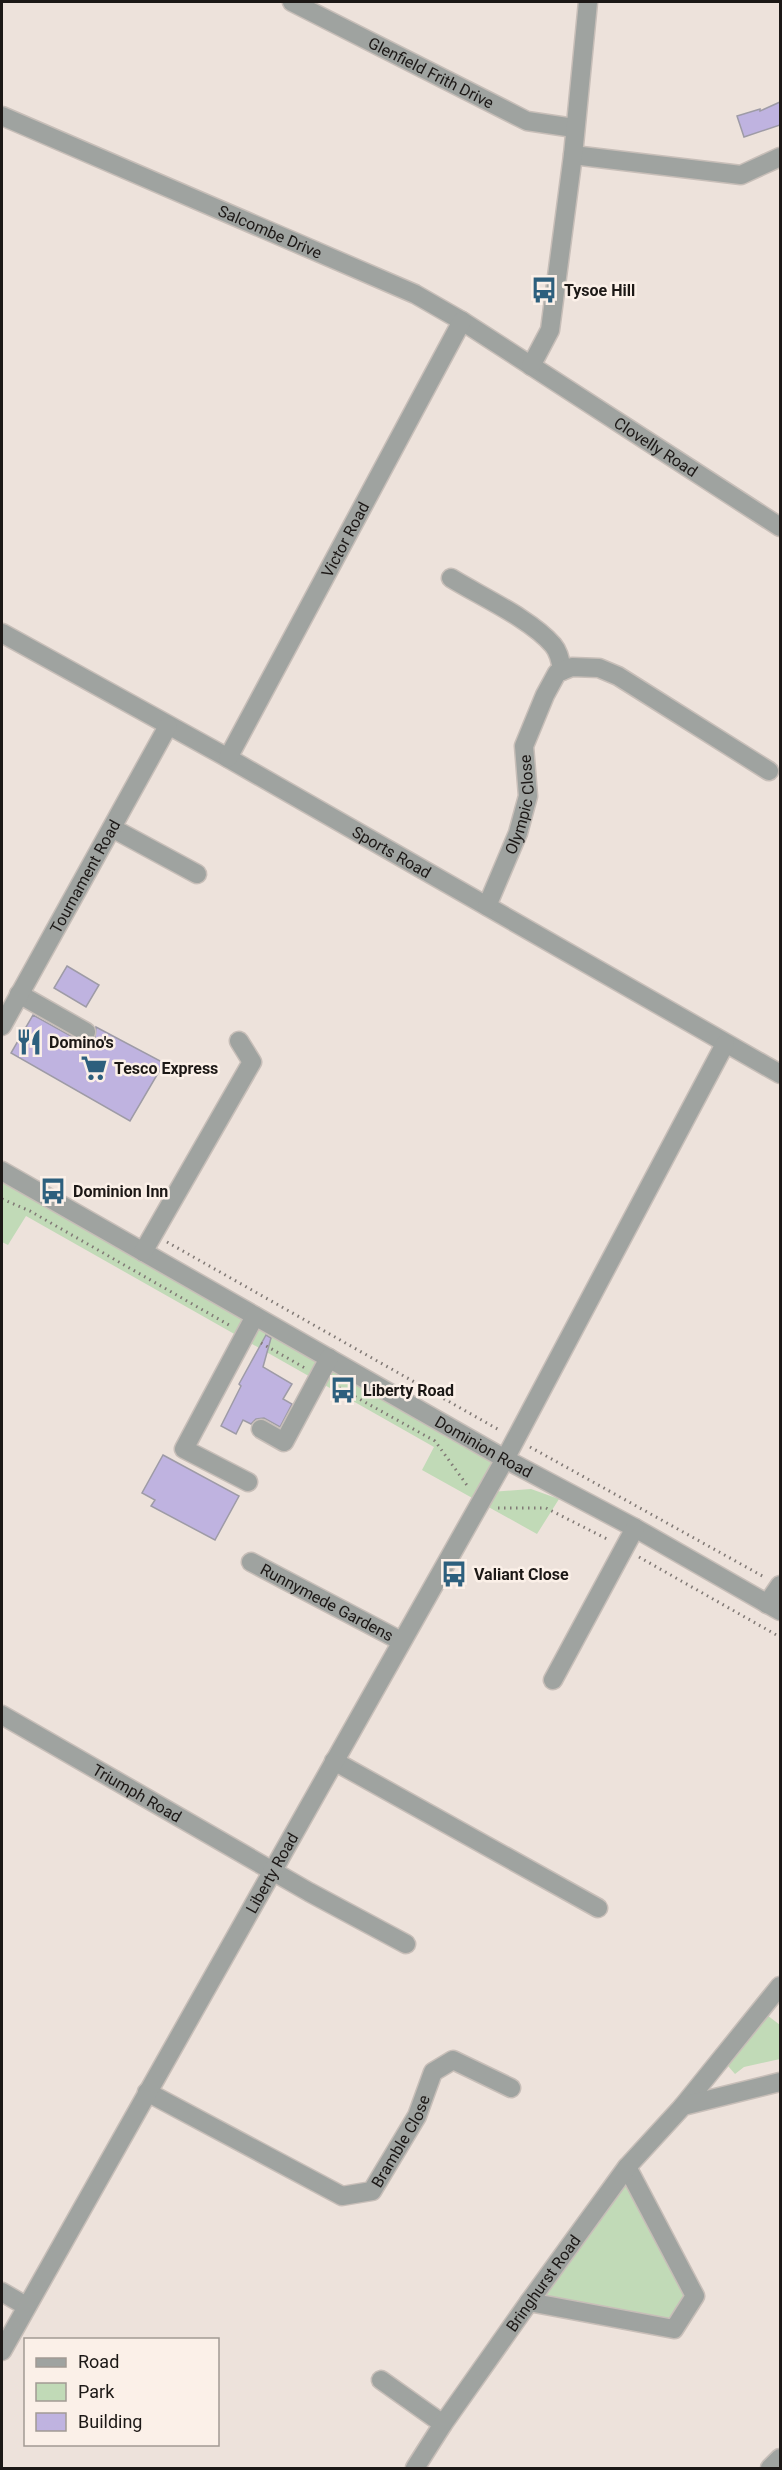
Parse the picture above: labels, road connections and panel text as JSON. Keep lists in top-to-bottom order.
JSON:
{
  "streets": {
    "street": [
      "Glenfield Frith Drive",
      "Salcombe Drive",
      "Clovelly Road",
      "Victor Road",
      "Olympic Close",
      "Sports Road",
      "Tournament Road",
      "Dominion Road",
      "Runnymede Gardens",
      "Triumph Road",
      "Liberty Road",
      "Bramble Close",
      "Bringhurst Road"
    ]
  },
  "crossings": [
    ["Salcombe Drive", "Clovelly Road"],
    ["Salcombe Drive", "Victor Road"],
    ["Victor Road", "Sports Road"],
    ["Olympic Close", "Sports Road"],
    ["Sports Road", "Tournament Road"],
    ["Sports Road", "Liberty Road"],
    ["Dominion Road", "Liberty Road"],
    ["Runnymede Gardens", "Liberty Road"],
    ["Triumph Road", "Liberty Road"],
    ["Liberty Road", "Bramble Close"]
  ],
  "places": {
    "bus stop": [
      "Tysoe Hill",
      "Dominion Inn",
      "Liberty Road",
      "Valiant Close"
    ],
    "restaurant": ["Domino's"],
    "supermarket": ["Tesco Express"]
  },
  "legend": ["Road", "Park", "Building"]
}
